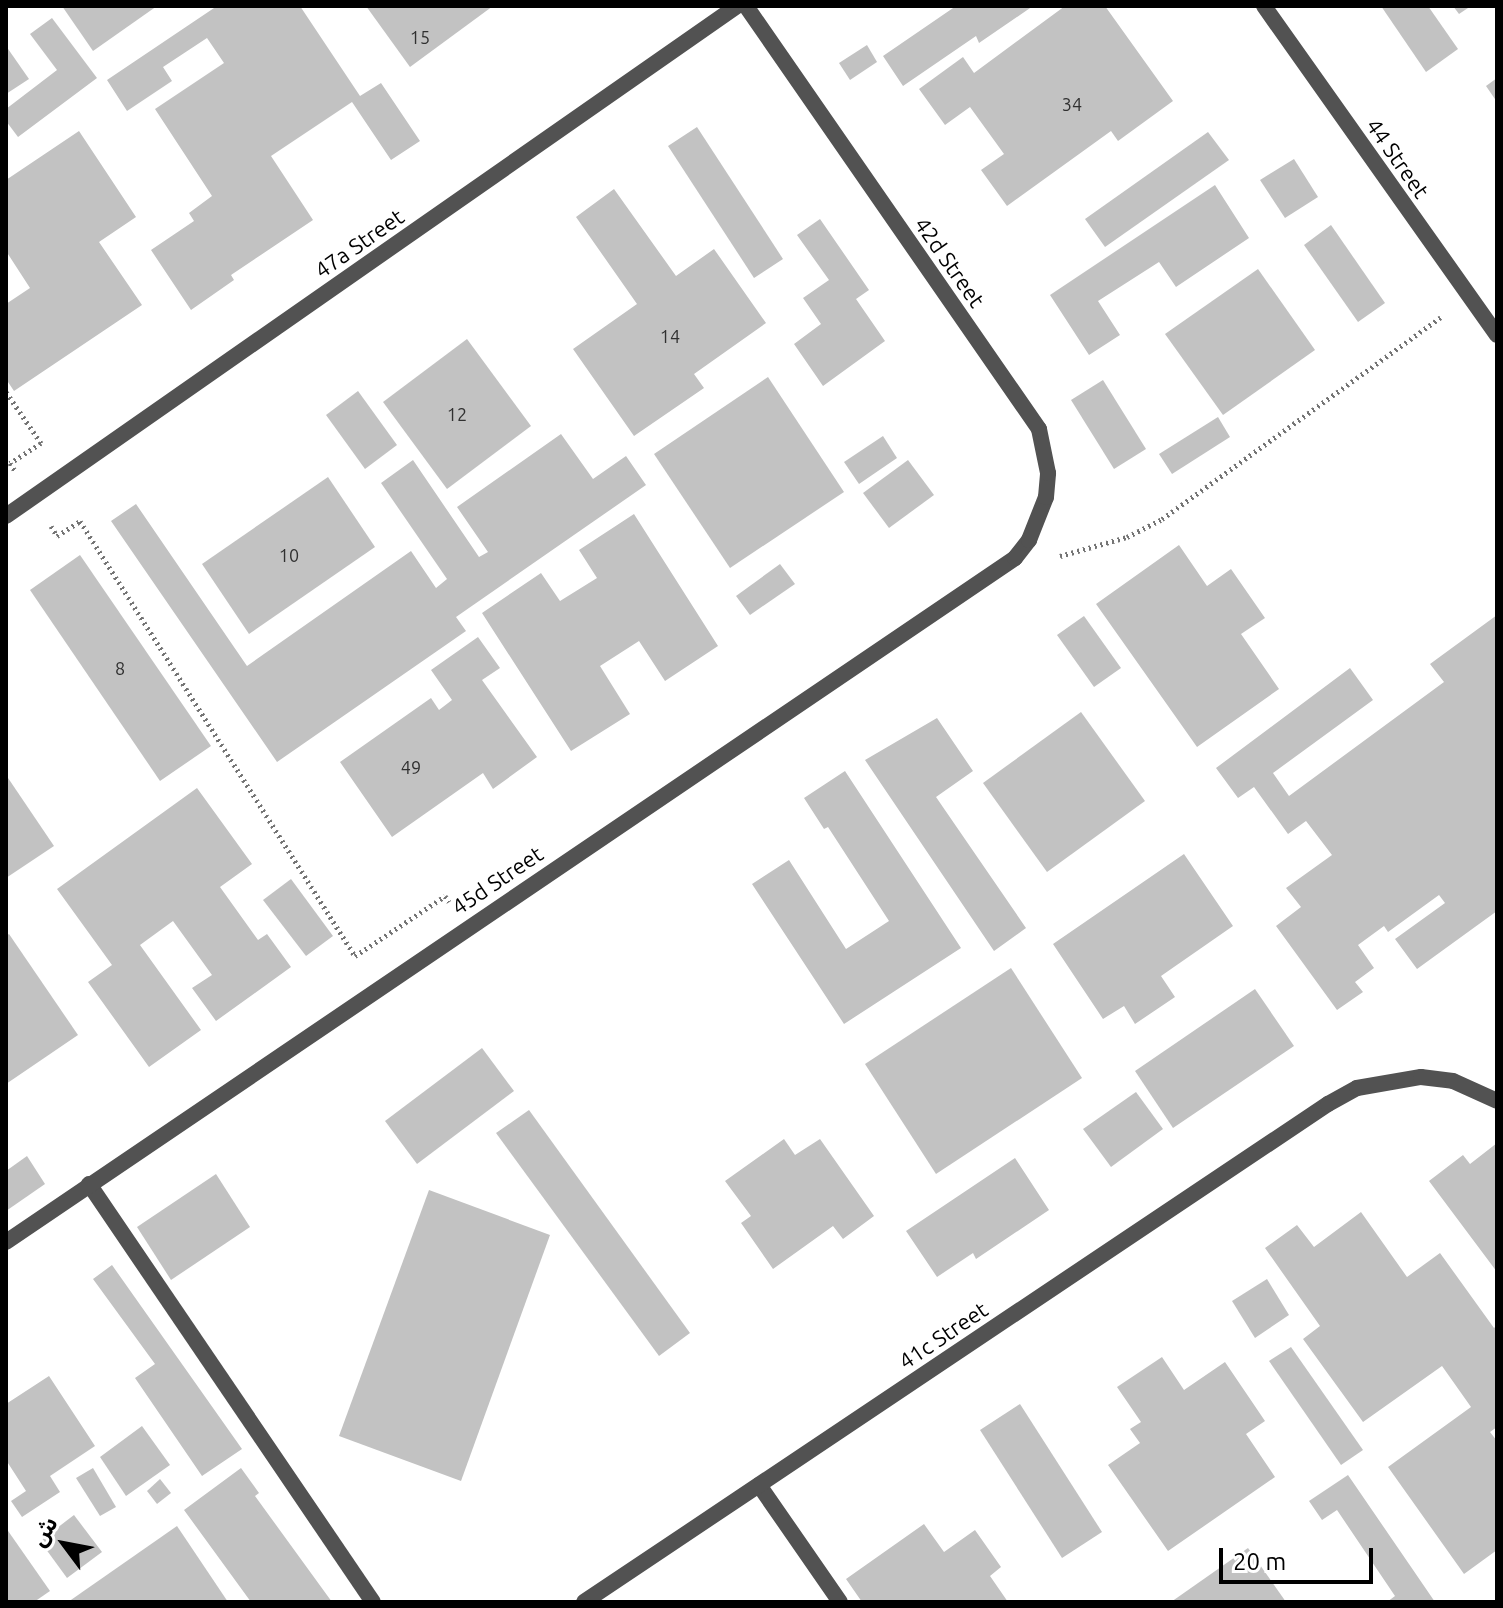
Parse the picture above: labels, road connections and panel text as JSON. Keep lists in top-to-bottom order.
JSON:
{
  "streets": {
    "street": [
      "44 Street",
      "47a Street",
      "42d Street",
      "45d Street",
      "41c Street"
    ]
  },
  "crossings": [
    ["42d Street", "45d Street"]
  ],
  "house_numbers": [
    "15",
    "34",
    "14",
    "12",
    "10",
    "8",
    "49"
  ],
  "scale_bar": "20 m",
  "north": "top left"
}
